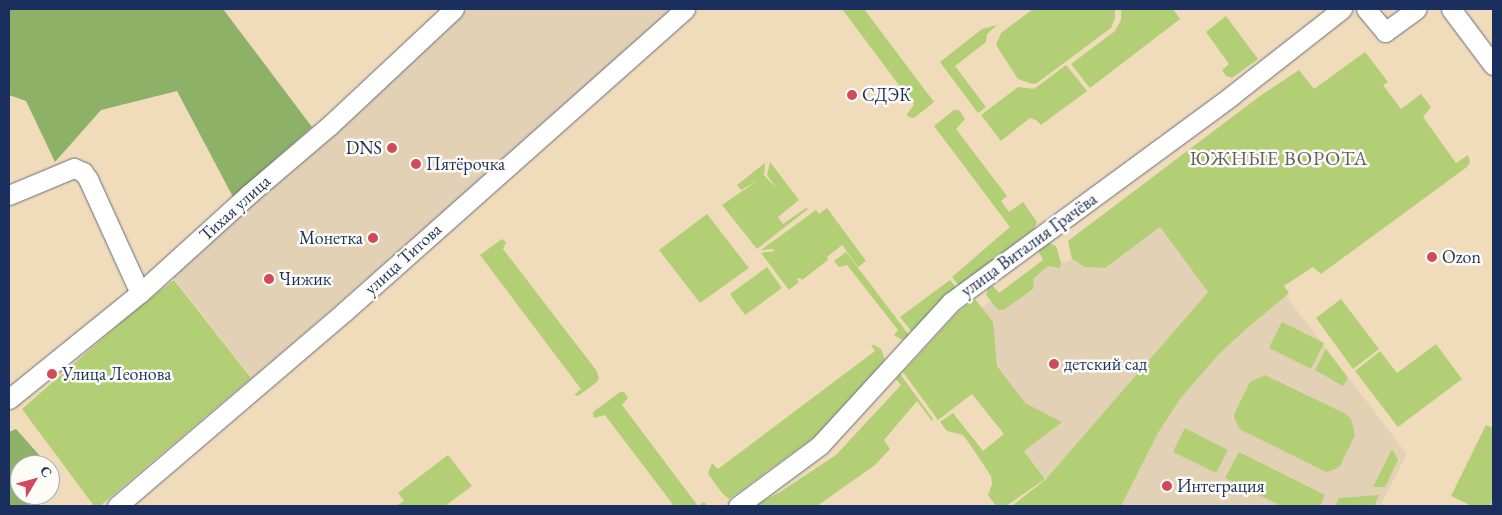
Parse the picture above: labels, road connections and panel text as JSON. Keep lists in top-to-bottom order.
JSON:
{
  "streets": {
    "street": ["Тихая улица", "улица Виталия Грачёва", "улица Титова"]
  },
  "districts": ["ЮЖНЫЕ ВОРОТА"],
  "places": [
    "СДЭК",
    "DNS",
    "Пятёрочка",
    "Монетка",
    "Ozon",
    "Чижик",
    "детский сад",
    "Улица Леонова",
    "Интеграция"
  ],
  "north": "top right"
}
